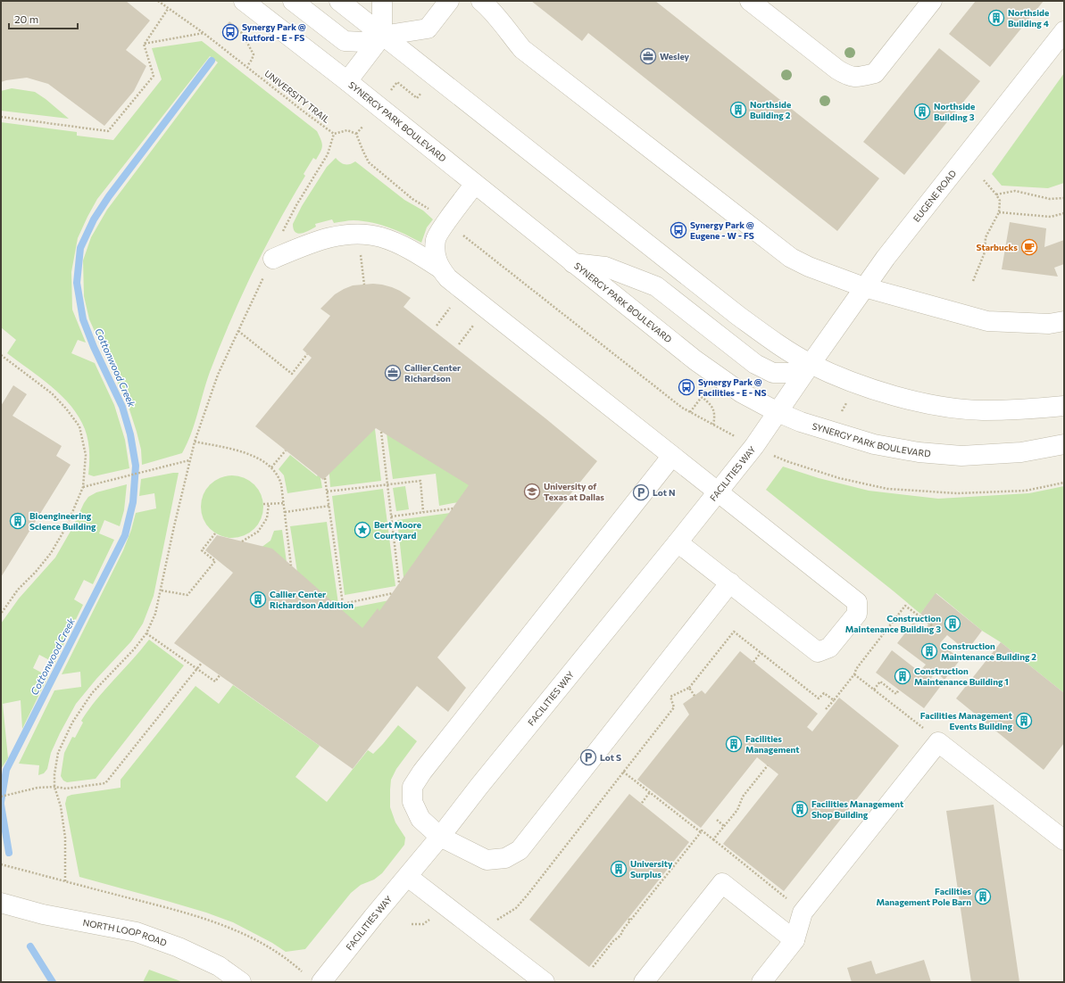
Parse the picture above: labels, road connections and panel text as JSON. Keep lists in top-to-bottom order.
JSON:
{
  "streets": {
    "street": [
      "SYNERGY PARK BOULEVARD",
      "EUGENE ROAD",
      "FACILITIES WAY",
      "NORTH LOOP ROAD"
    ],
    "path": ["UNIVERSITY TRAIL"]
  },
  "crossings": [
    ["SYNERGY PARK BOULEVARD", "FACILITIES WAY"],
    ["EUGENE ROAD", "FACILITIES WAY"]
  ],
  "water": ["Cottonwood Creek"],
  "places": {
    "building": [
      "Northside Building 4",
      "Northside Building 2",
      "Northside Building 3",
      "Bioengineering Science Building",
      "Callier Center Richardson Addition",
      "Construction Maintenance Building 3",
      "Construction Maintenance Building 2",
      "Construction Maintenance Building 1",
      "Facilities Management Events Building",
      "Facilities Management",
      "Facilities Management Shop Building",
      "University Surplus",
      "Facilities Management Pole Barn"
    ],
    "bus stop": ["Synergy Park @ Rutford - E - FS", "Synergy Park @ Eugene - W - FS", "Synergy Park @ Facilities - E - NS"],
    "office": ["Wesley", "Callier Center Richardson"],
    "cafe": ["Starbucks"],
    "school or university": ["University of Texas at Dallas"],
    "parking": ["Lot N", "Lot S"],
    "place": ["Bert Moore Courtyard"]
  },
  "scale_bar": "20 m"
}
